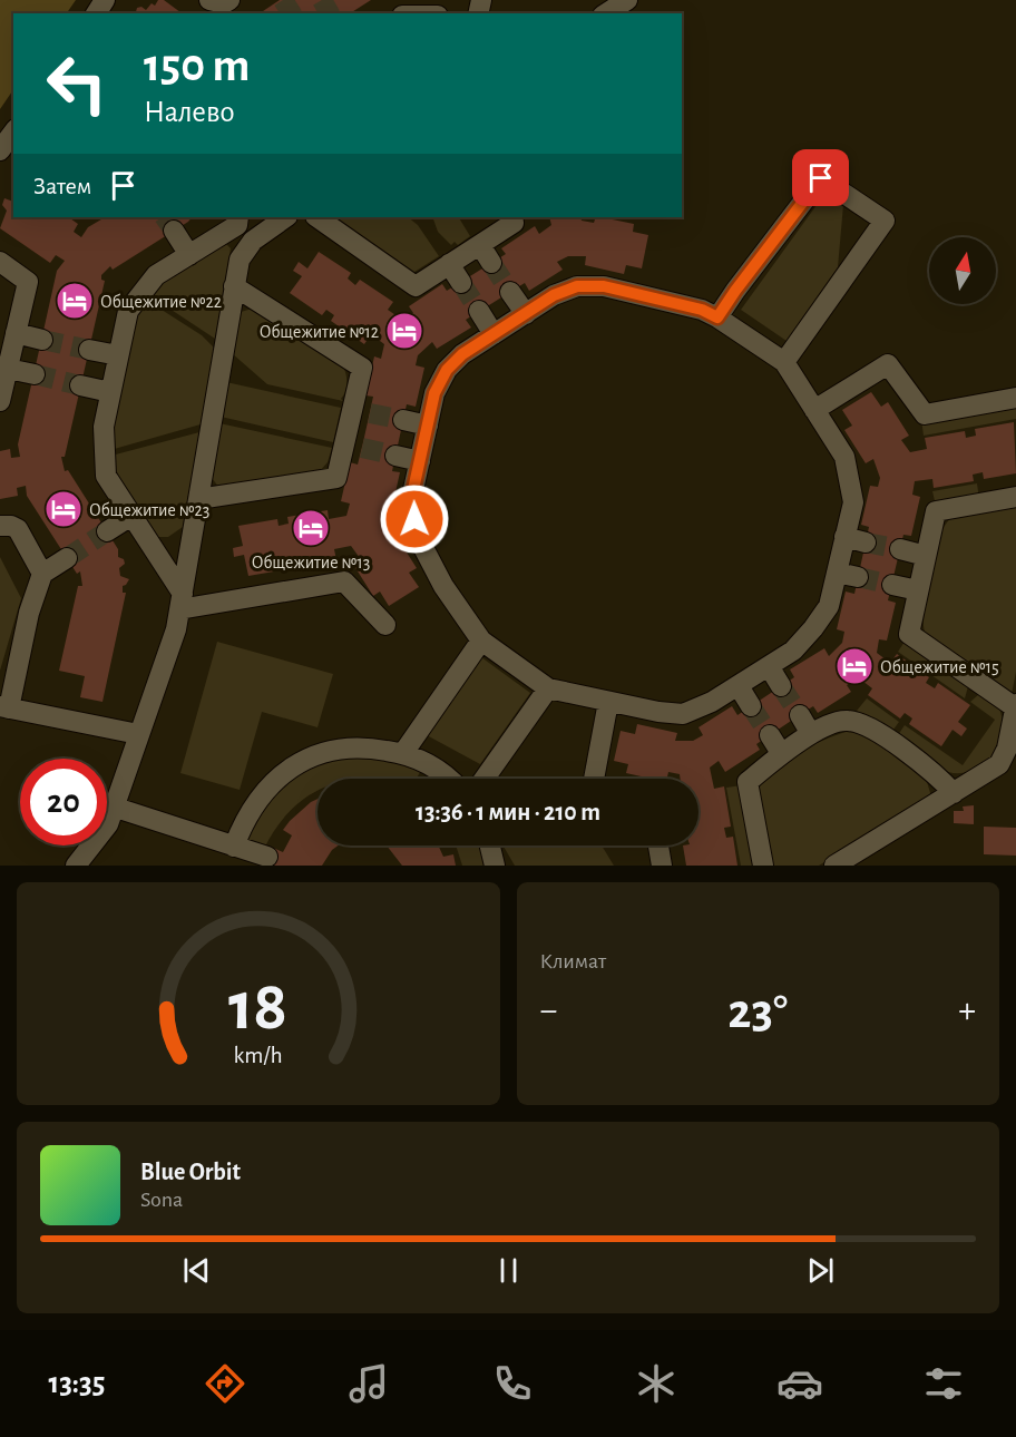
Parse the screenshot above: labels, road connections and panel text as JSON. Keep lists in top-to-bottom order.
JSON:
{
  "places": {
    "hotel": [
      "Общежитие №22",
      "Общежитие №12",
      "Общежитие №23",
      "Общежитие №13",
      "Общежитие №15"
    ]
  },
  "north": "top",
  "page": {
    "turn": ["150 m", "Налево"],
    "then": "Затем",
    "limit": "20",
    "trip": "13:36 · 1 мин · 210 m",
    "tile": "Климат",
    "heat": ["−", "23°", "+"],
    "song": ["Blue Orbit", "Sona"],
    "tabs": "13:35",
    "gauge": ["18", "km/h"]
  }
}
